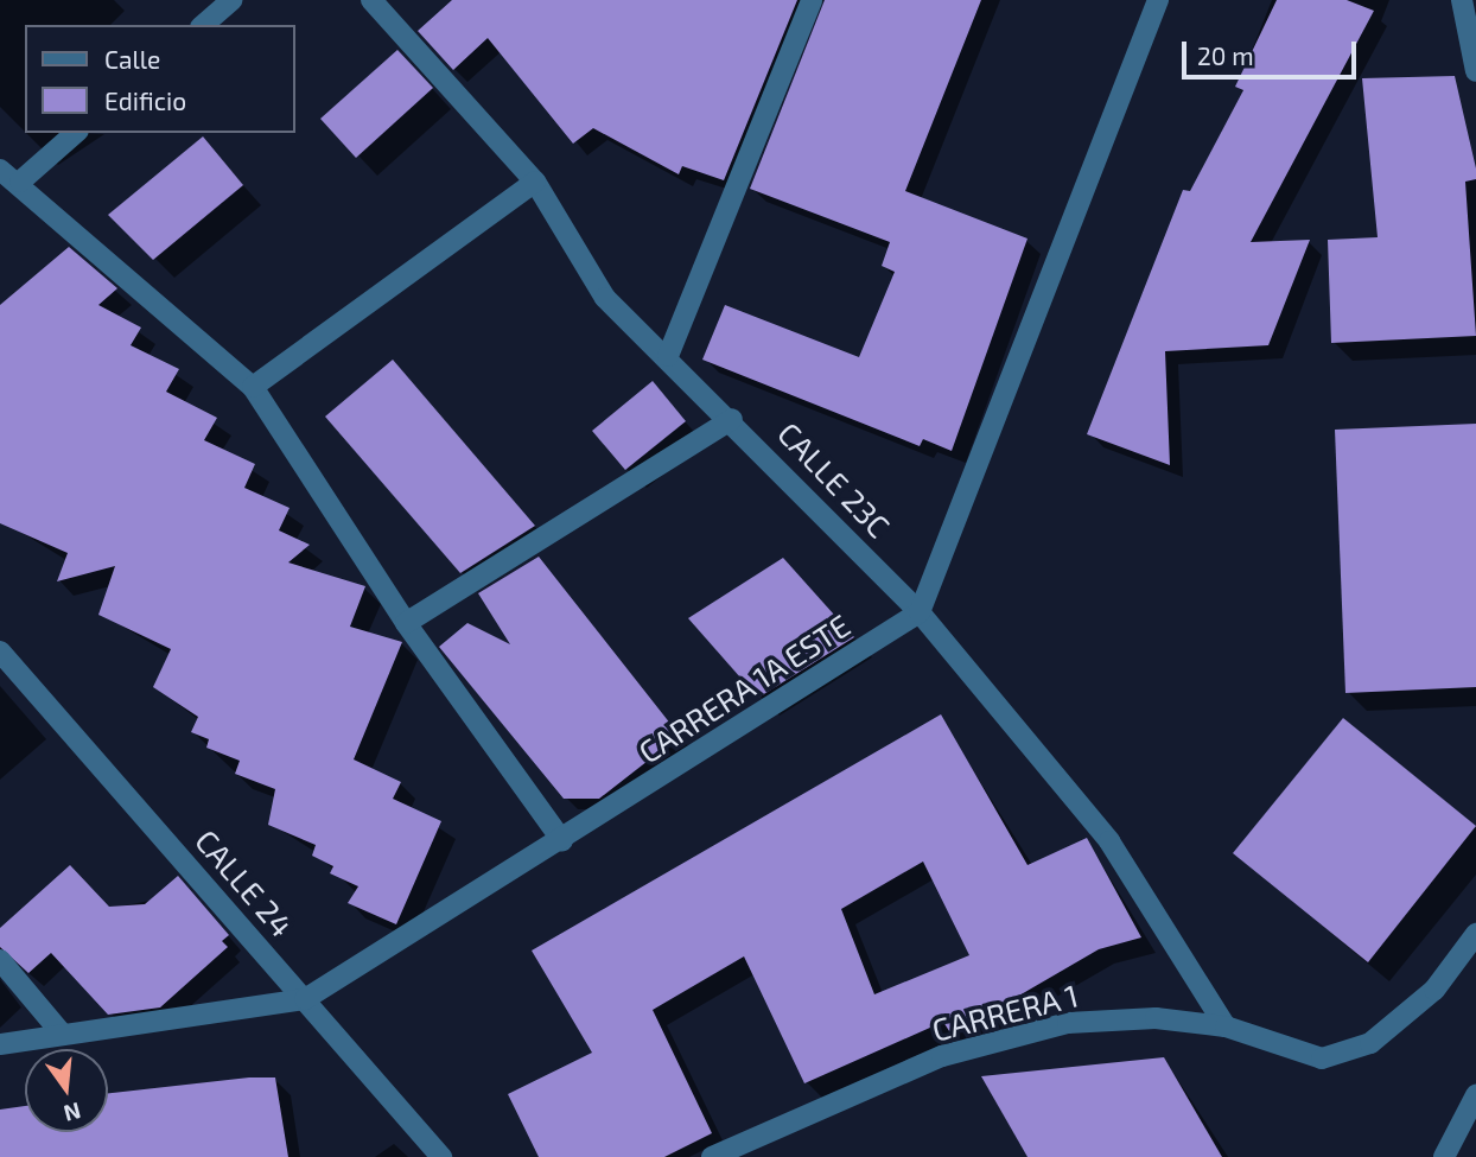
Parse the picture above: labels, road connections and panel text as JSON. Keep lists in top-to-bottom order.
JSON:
{
  "streets": {
    "street": [
      "CALLE 23C",
      "CARRERA 1A ESTE",
      "CALLE 24",
      "CARRERA 1"
    ]
  },
  "crossings": [
    ["CALLE 23C", "CARRERA 1A ESTE"],
    ["CALLE 23C", "CARRERA 1"],
    ["CARRERA 1A ESTE", "CALLE 24"]
  ],
  "legend": ["Calle", "Edificio"],
  "scale_bar": "20 m",
  "north": "bottom"
}
